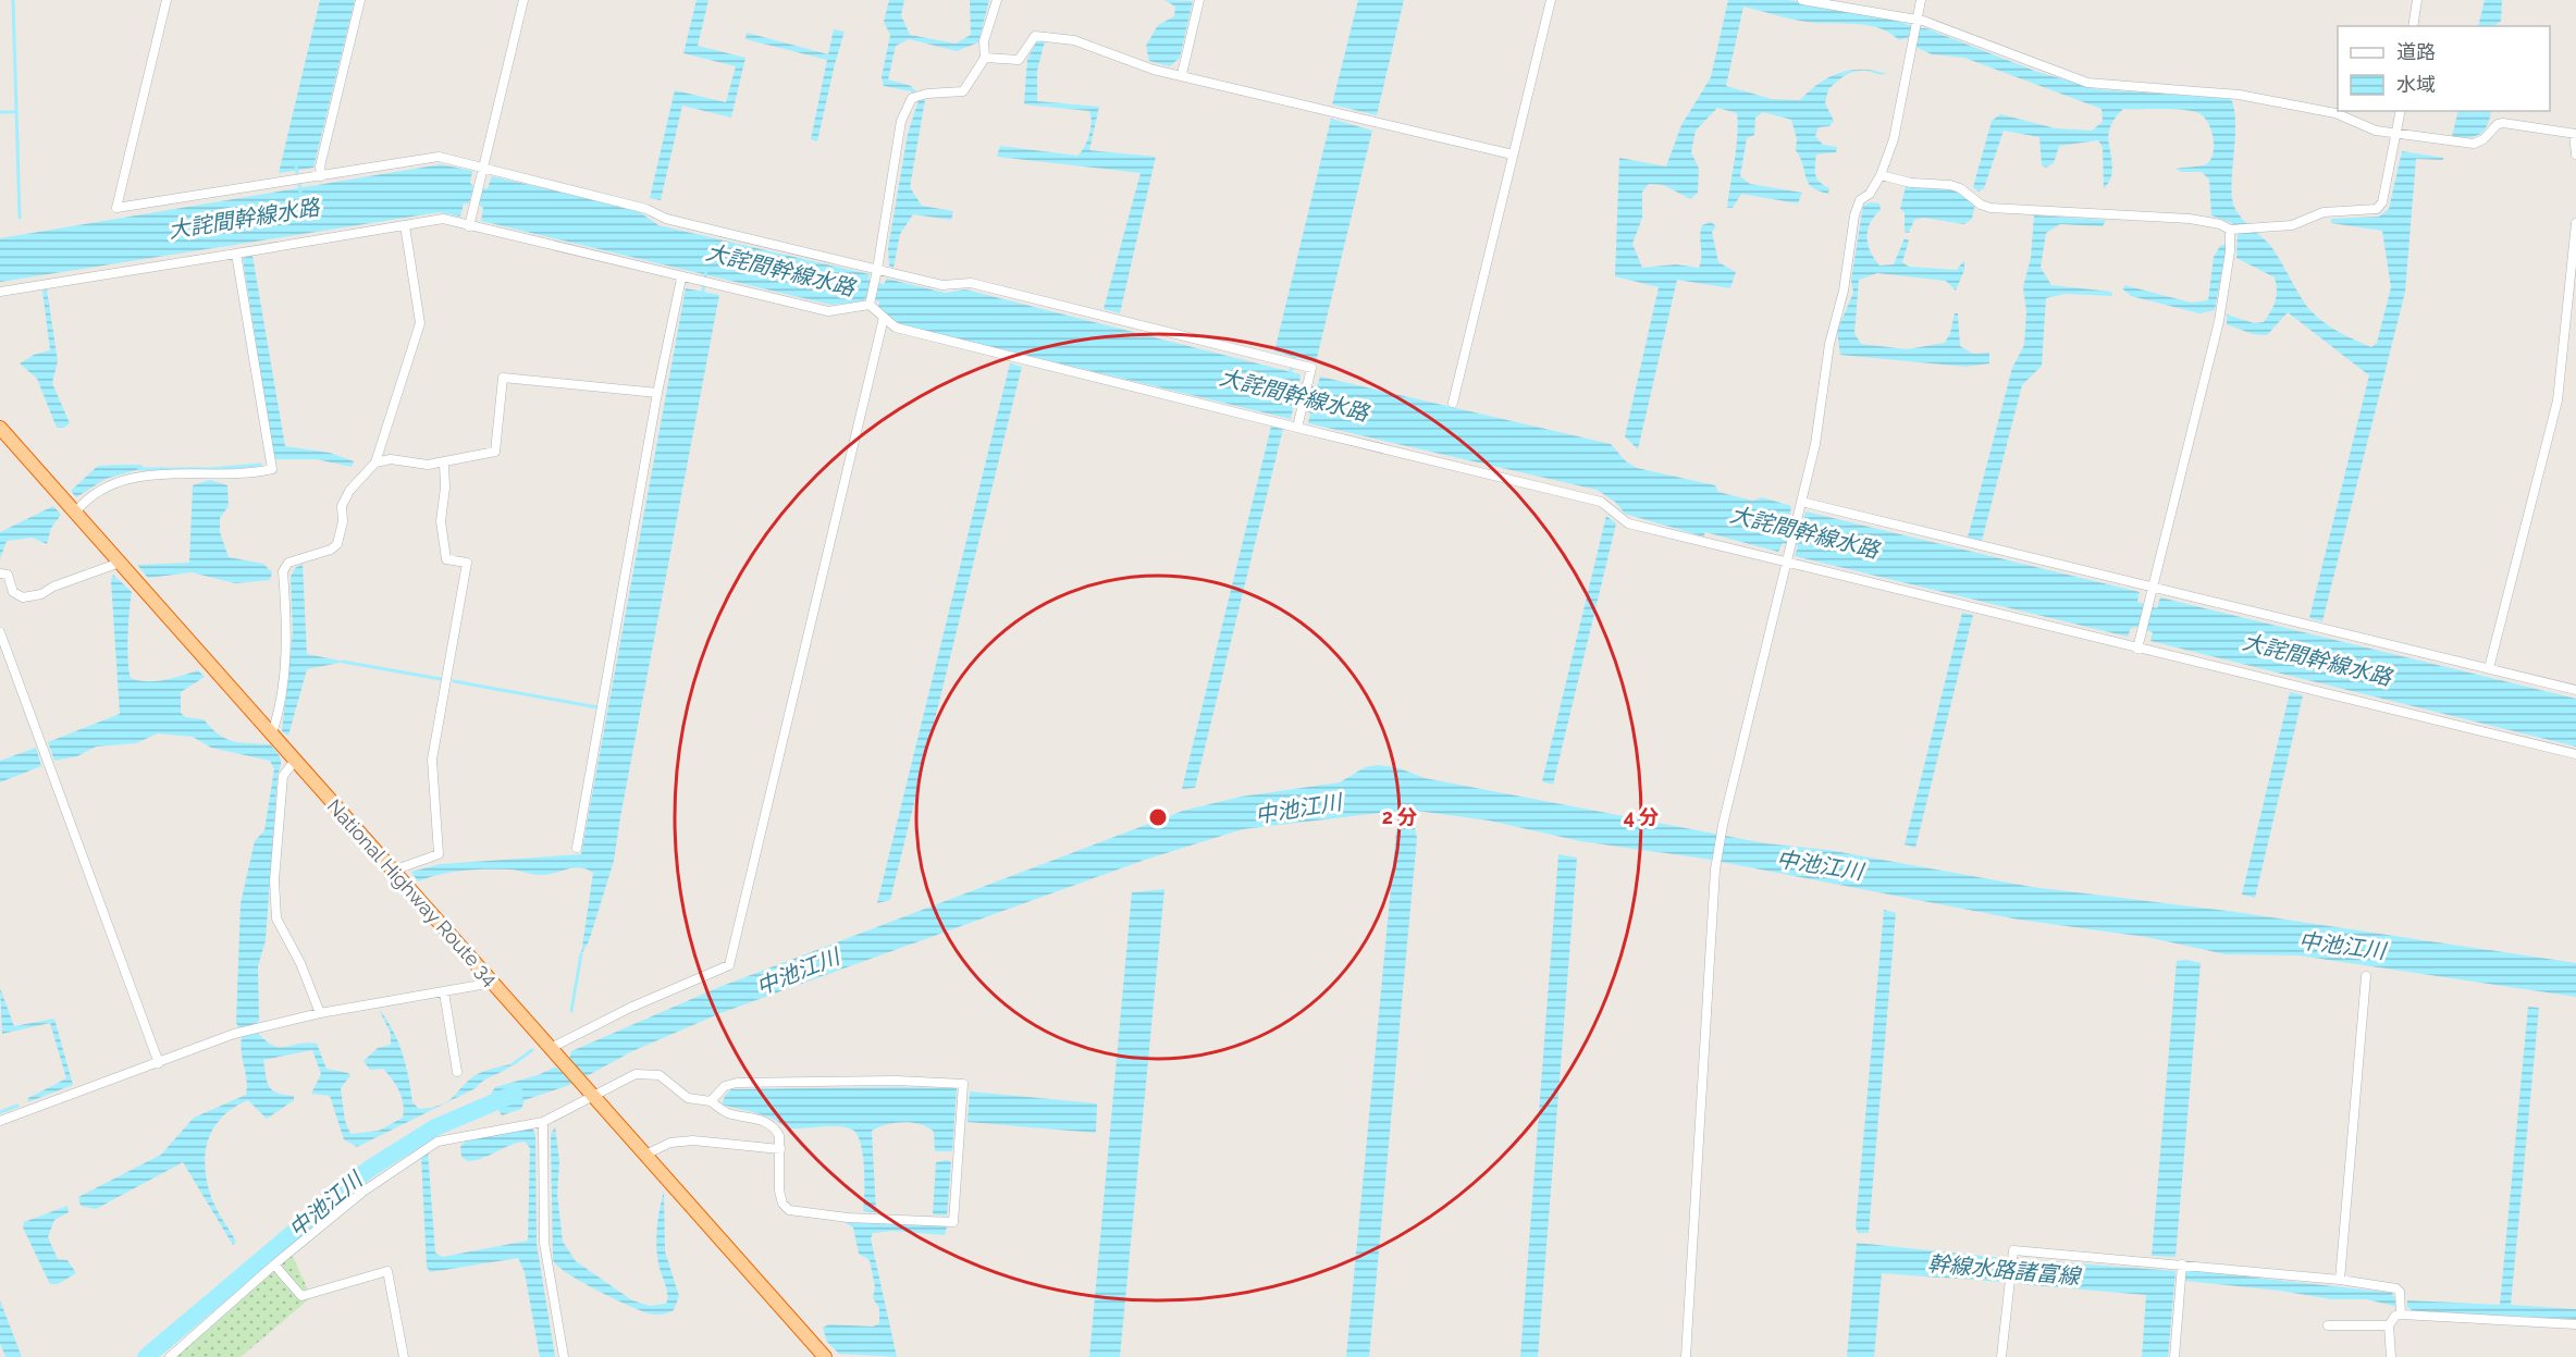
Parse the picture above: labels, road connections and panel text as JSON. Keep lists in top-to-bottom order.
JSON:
{
  "streets": {
    "highway": ["National Highway Route 34"]
  },
  "water": ["大詫間幹線水路", "中池江川", "幹線水路諸富線"],
  "legend": ["道路", "水域"],
  "rings": ["2 分", "4 分"]
}
